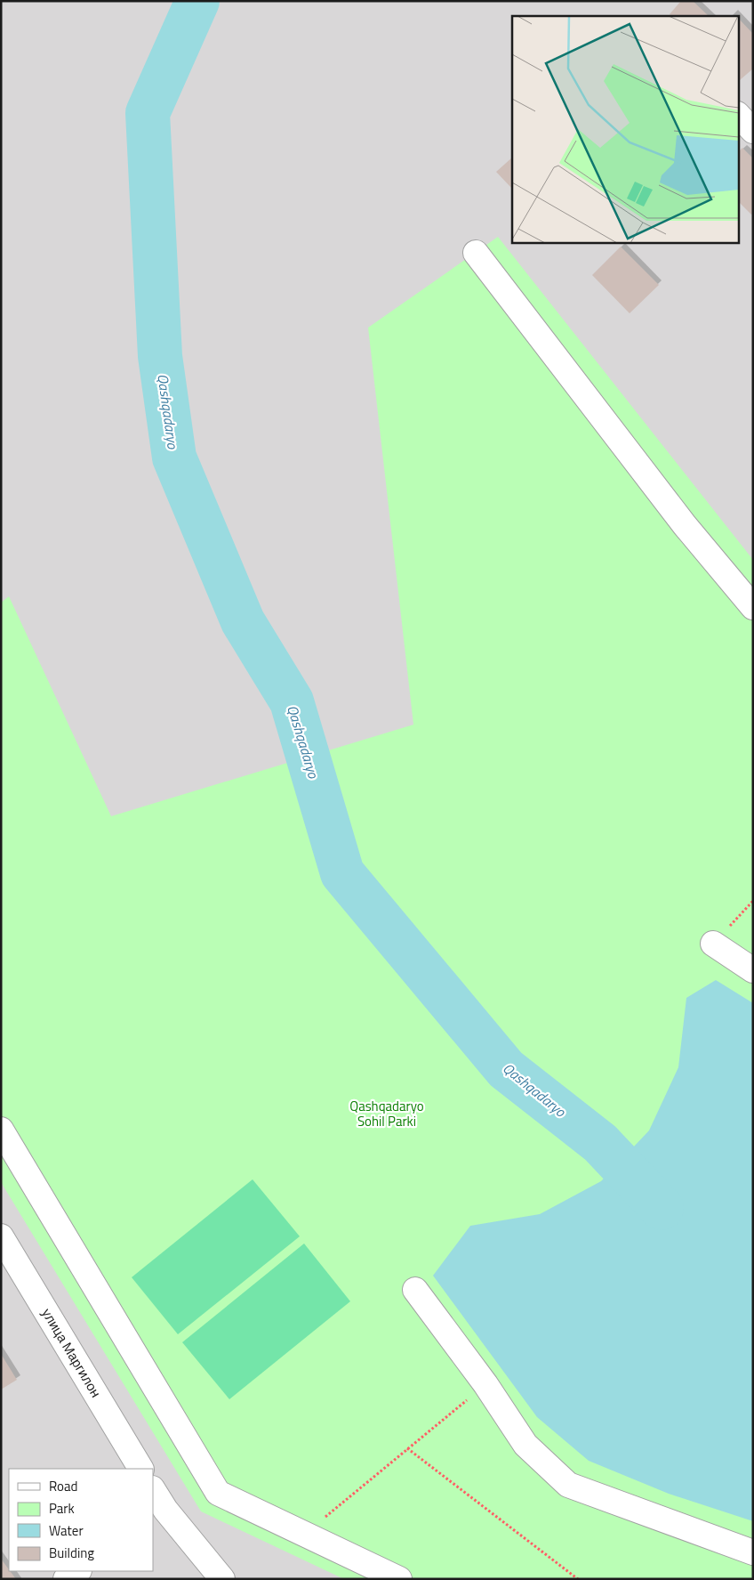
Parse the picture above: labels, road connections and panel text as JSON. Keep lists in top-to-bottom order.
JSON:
{
  "streets": {
    "street": ["улица Маргилон"]
  },
  "water": ["Qashqadaryo"],
  "parks": ["Qashqadaryo Sohil Parki"],
  "legend": [
    "Road",
    "Park",
    "Water",
    "Building"
  ]
}
